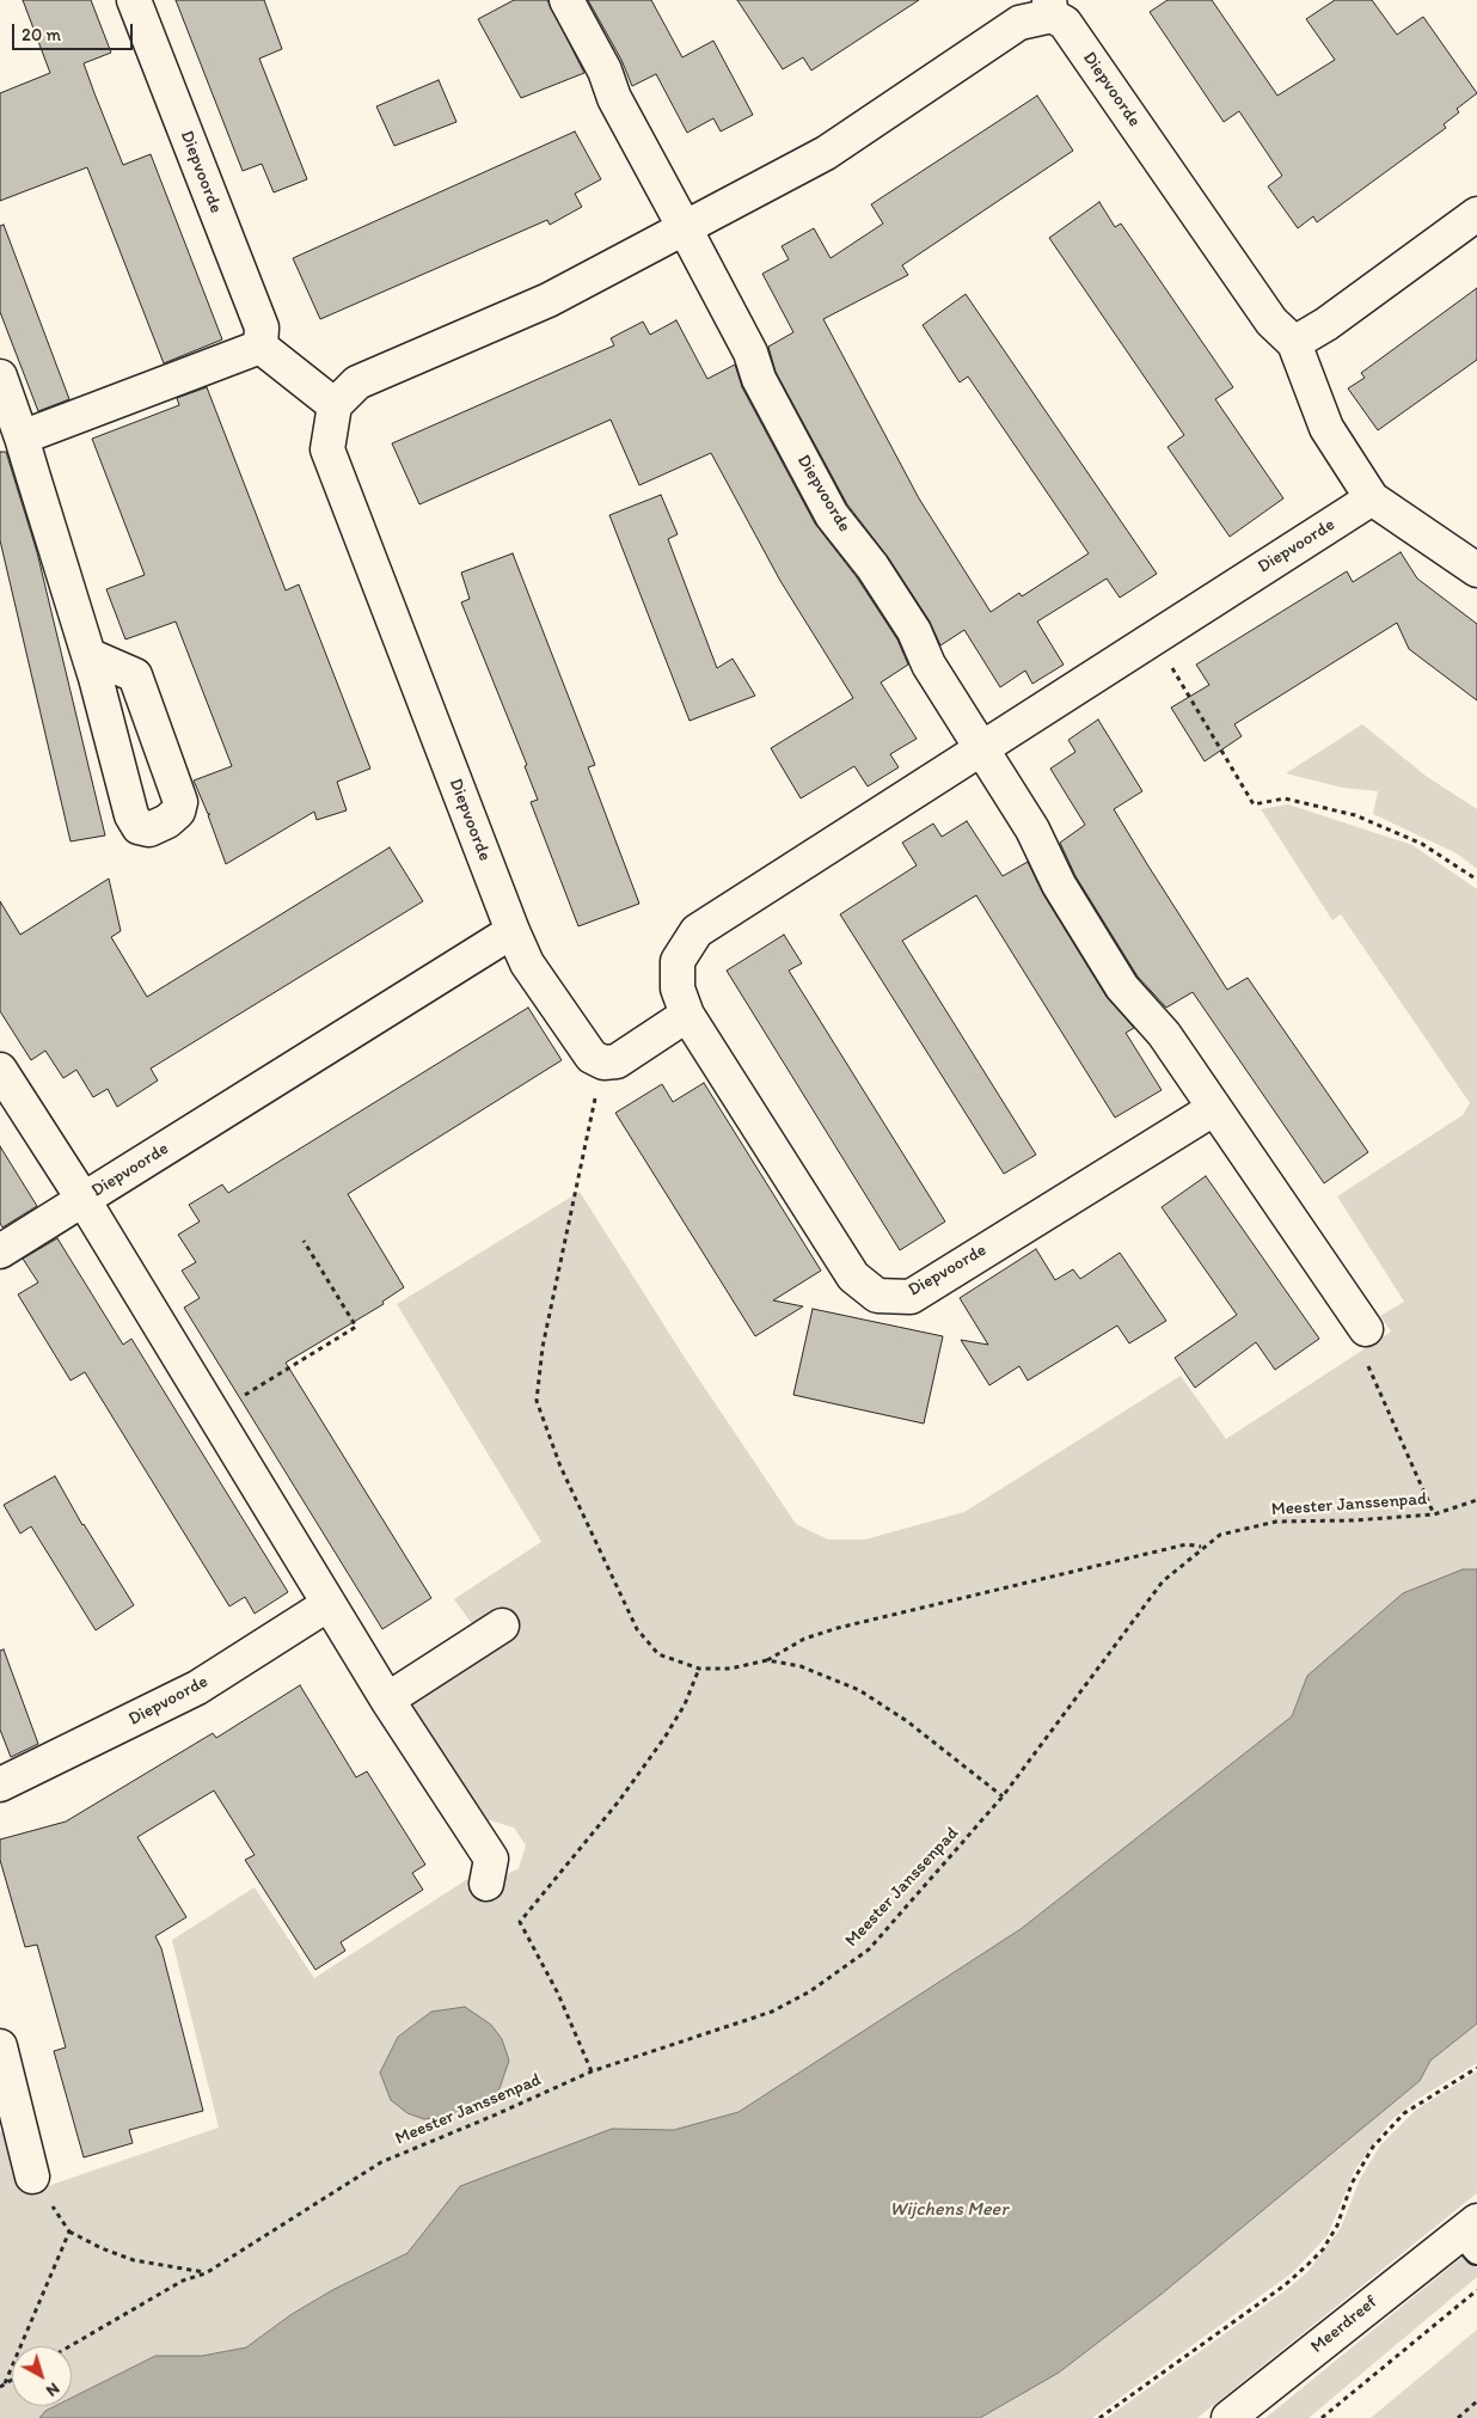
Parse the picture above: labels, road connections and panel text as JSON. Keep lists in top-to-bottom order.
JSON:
{
  "streets": {
    "street": ["Diepvoorde", "Meerdreef"],
    "path": ["Meester Janssenpad"]
  },
  "water": ["Wijchens Meer"],
  "scale_bar": "20 m",
  "north": "bottom right"
}
